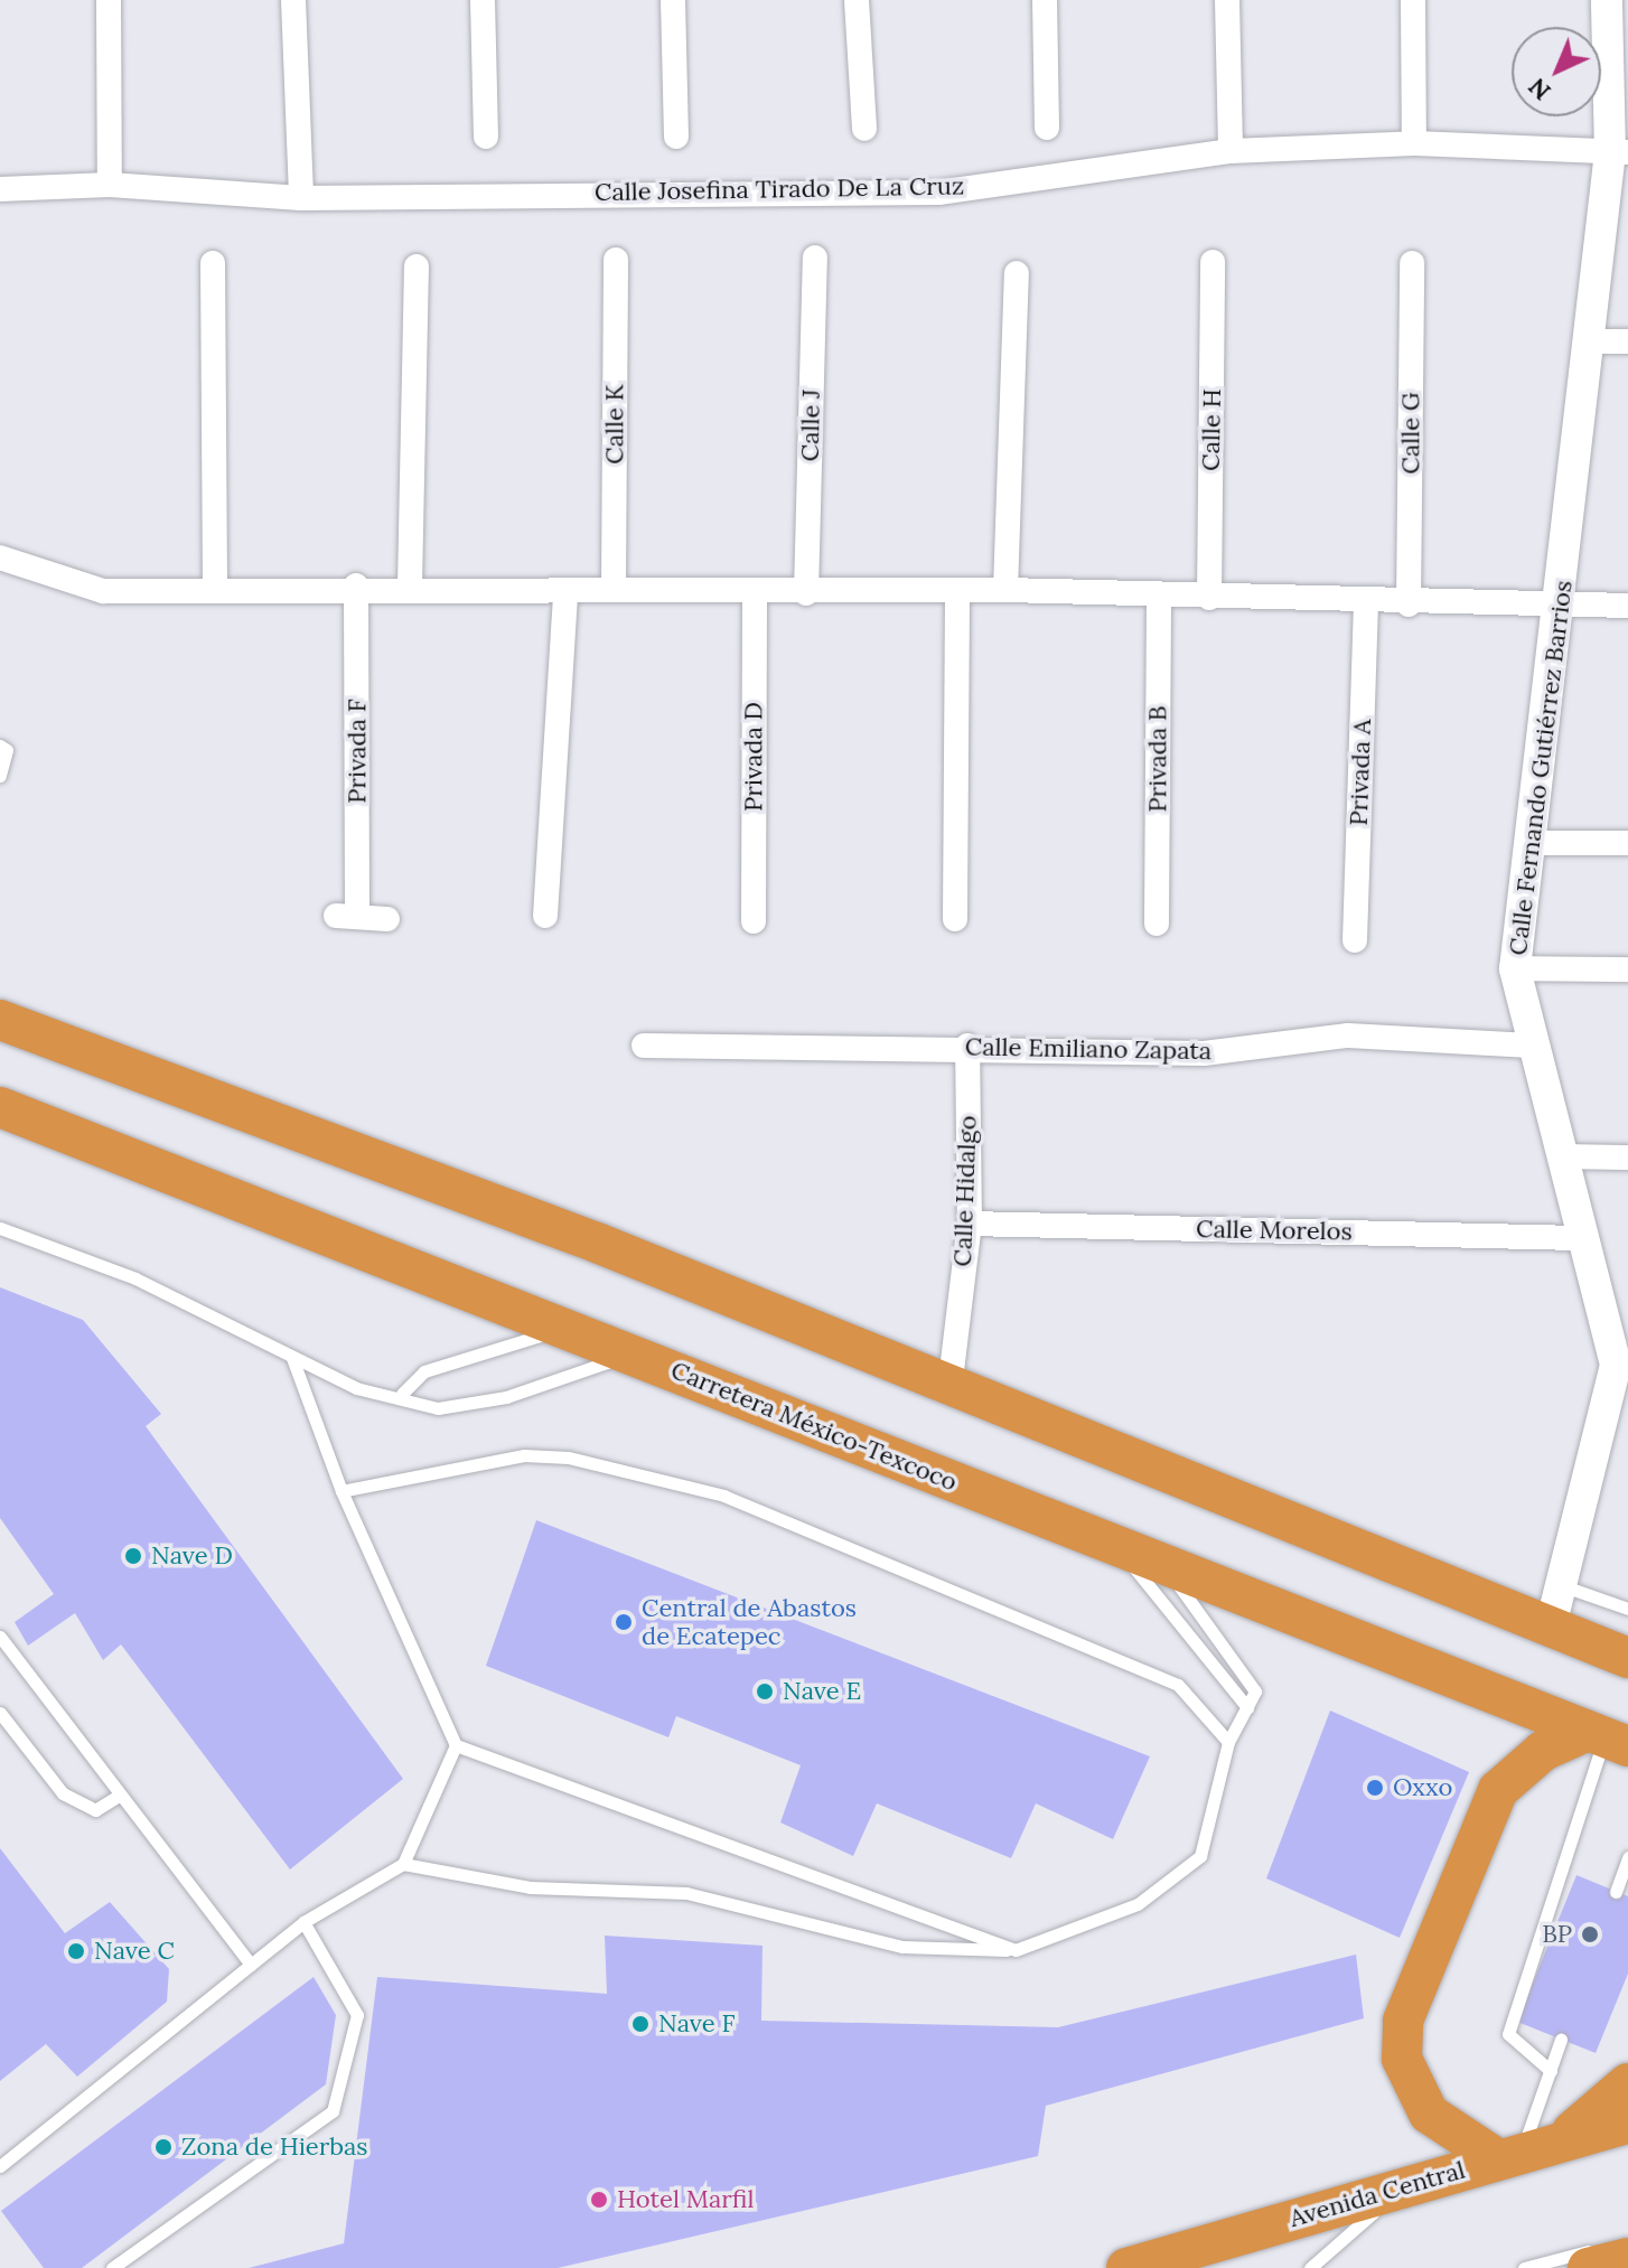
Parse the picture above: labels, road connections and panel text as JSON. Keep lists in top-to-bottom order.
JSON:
{
  "streets": {
    "highway": ["Carretera México-Texcoco", "Avenida Central"],
    "street": [
      "Calle Josefina Tirado De La Cruz",
      "Calle K",
      "Calle J",
      "Calle H",
      "Calle G",
      "Privada F",
      "Privada D",
      "Privada B",
      "Calle Fernando Gutiérrez Barrios",
      "Privada A",
      "Calle Emiliano Zapata",
      "Calle Hidalgo",
      "Calle Morelos"
    ]
  },
  "crossings": [
    ["Calle Josefina Tirado De La Cruz", "Calle Fernando Gutiérrez Barrios"],
    ["Calle Fernando Gutiérrez Barrios", "Calle Emiliano Zapata"],
    ["Calle Fernando Gutiérrez Barrios", "Calle Morelos"],
    ["Calle Emiliano Zapata", "Calle Hidalgo"],
    ["Calle Hidalgo", "Calle Morelos"]
  ],
  "places": [
    "Nave D",
    "Central de Abastos de Ecatepec",
    "Nave E",
    "Oxxo",
    "BP",
    "Nave C",
    "Nave F",
    "Zona de Hierbas",
    "Hotel Marfil"
  ],
  "north": "bottom left"
}
